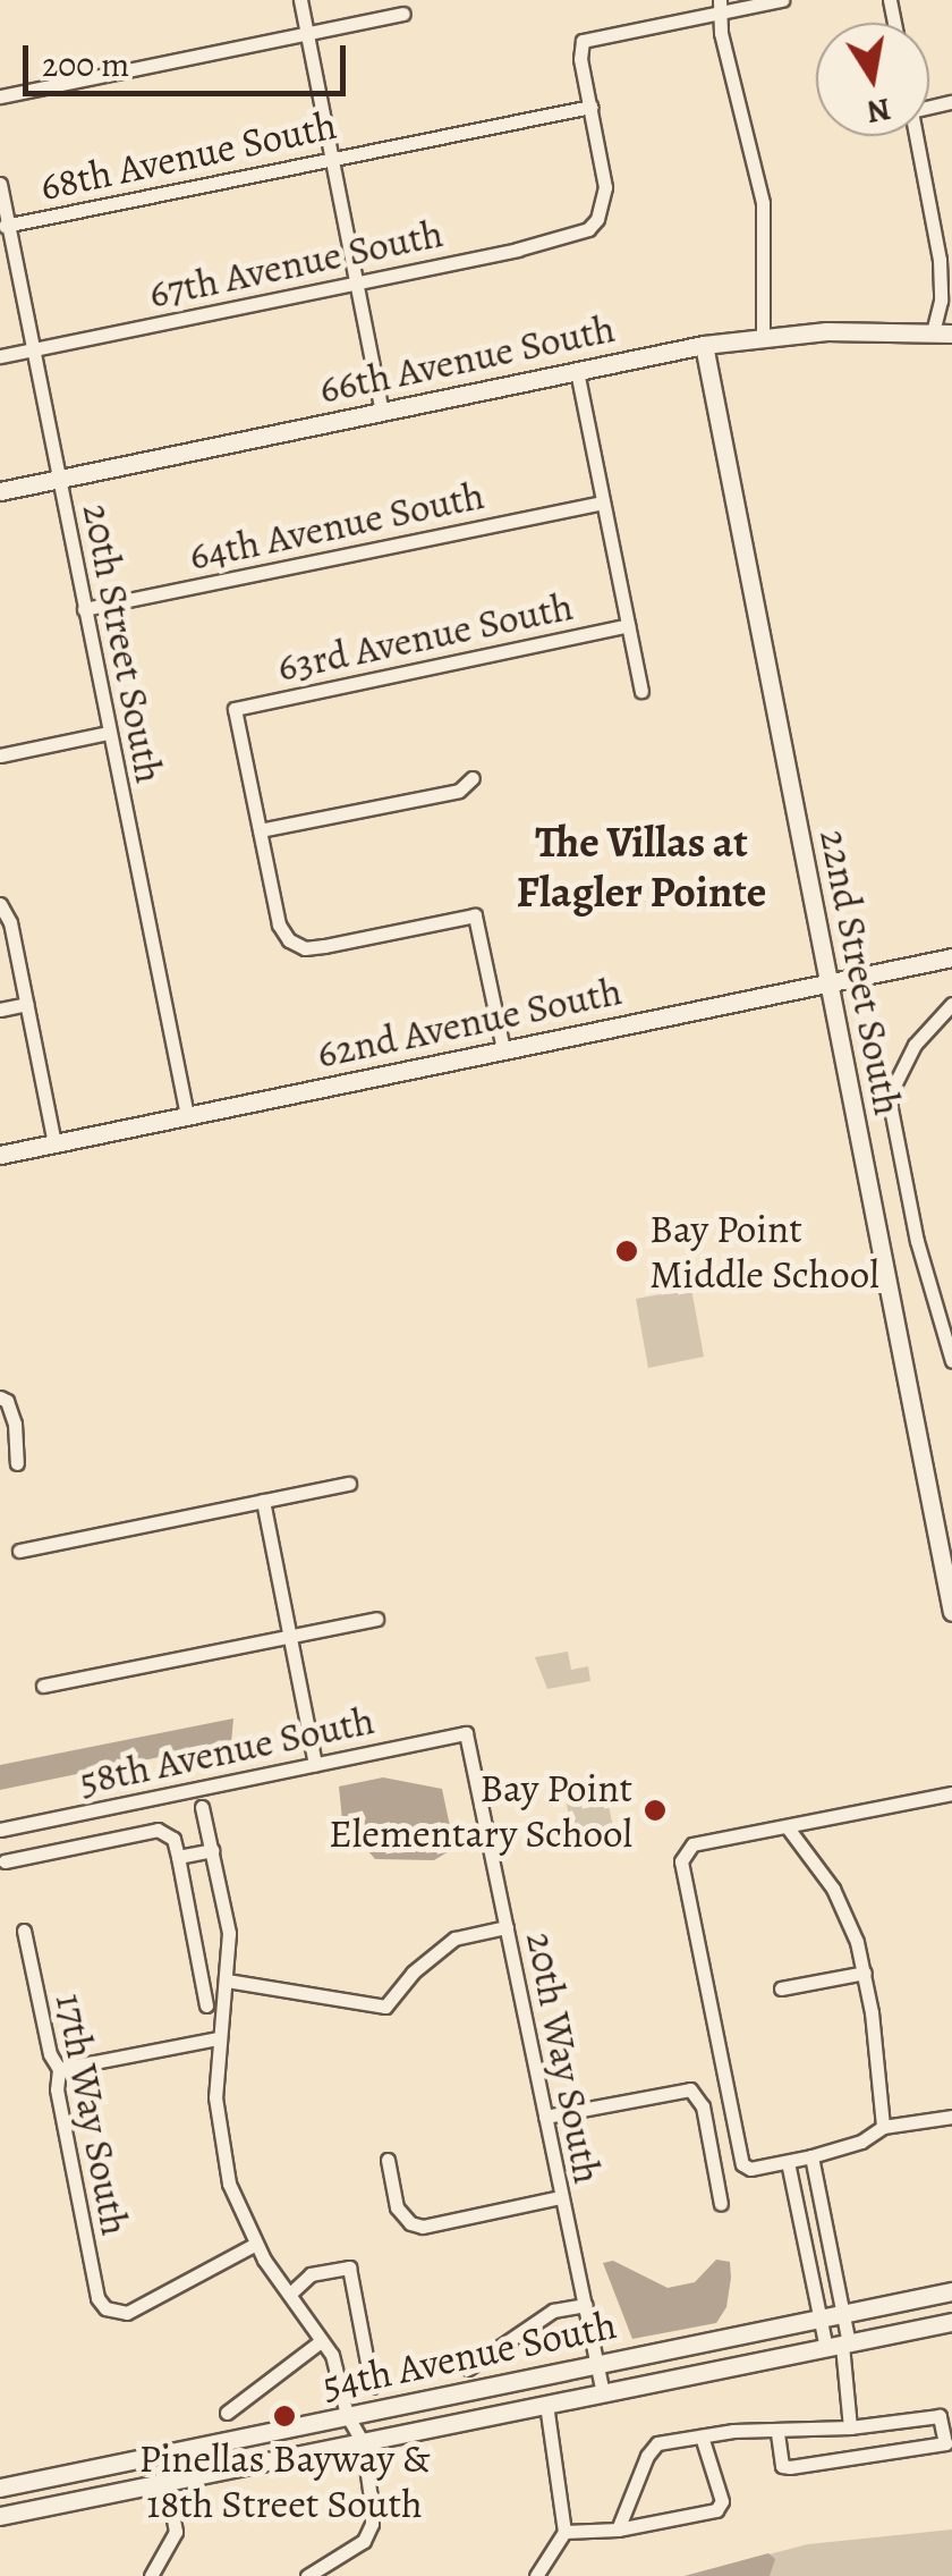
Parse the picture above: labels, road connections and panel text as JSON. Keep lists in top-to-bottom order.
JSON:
{
  "streets": {
    "street": [
      "68th Avenue South",
      "67th Avenue South",
      "66th Avenue South",
      "64th Avenue South",
      "63rd Avenue South",
      "20th Street South",
      "22nd Street South",
      "62nd Avenue South",
      "58th Avenue South",
      "20th Way South",
      "17th Way South",
      "54th Avenue South"
    ]
  },
  "crossings": [
    ["68th Avenue South", "67th Avenue South"],
    ["68th Avenue South", "20th Street South"],
    ["67th Avenue South", "20th Street South"],
    ["66th Avenue South", "20th Street South"],
    ["66th Avenue South", "22nd Street South"],
    ["64th Avenue South", "20th Street South"],
    ["20th Street South", "62nd Avenue South"],
    ["22nd Street South", "62nd Avenue South"],
    ["58th Avenue South", "20th Way South"],
    ["20th Way South", "54th Avenue South"]
  ],
  "districts": ["The Villas at Flagler Pointe"],
  "places": ["Bay Point Middle School", "Bay Point Elementary School", "Pinellas Bayway & 18th Street South"],
  "scale_bar": "200 m",
  "north": "bottom"
}
